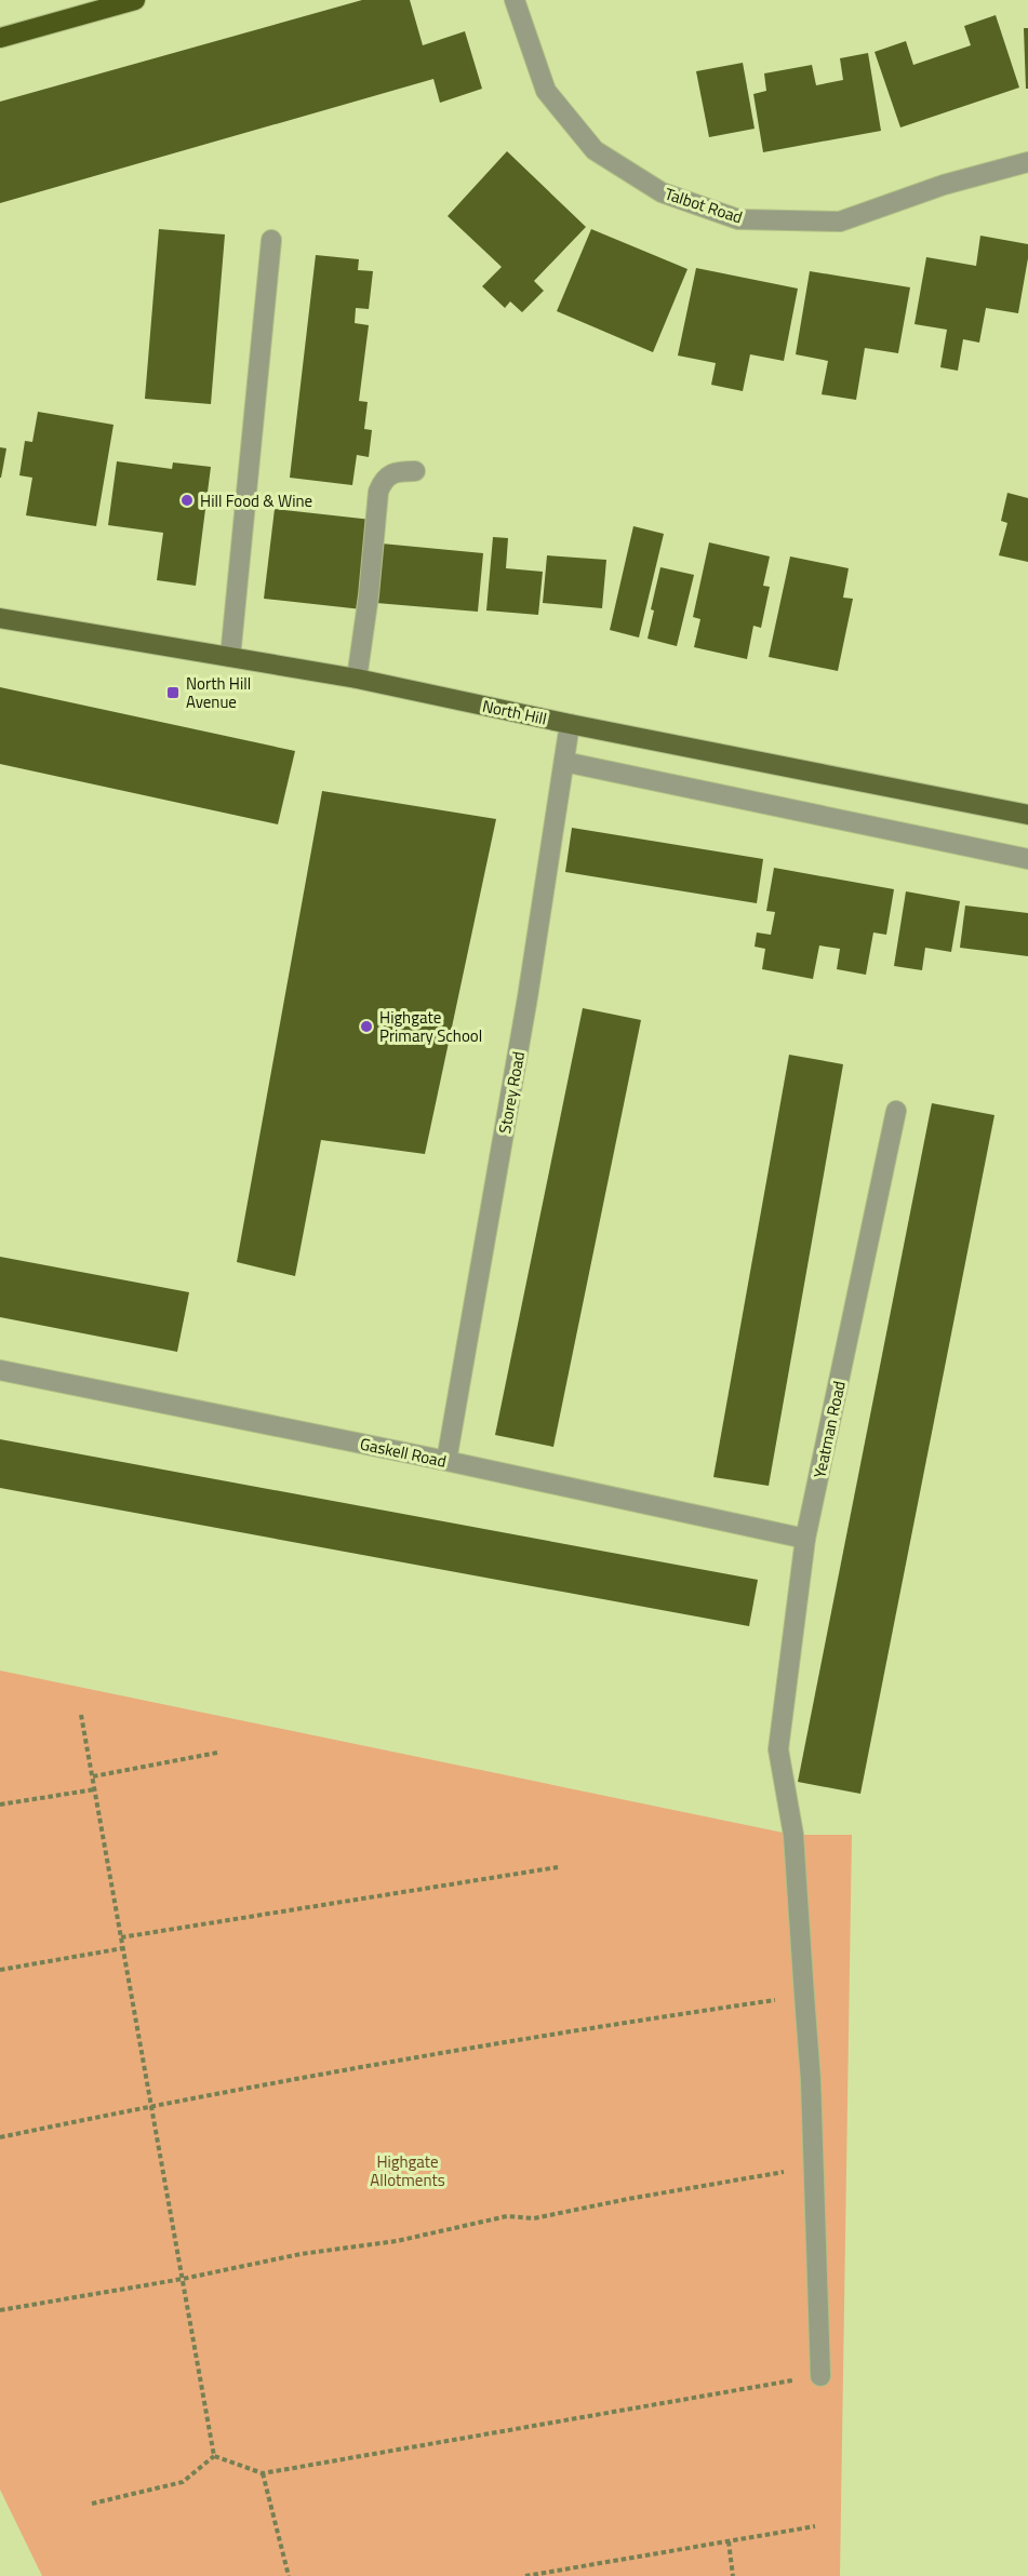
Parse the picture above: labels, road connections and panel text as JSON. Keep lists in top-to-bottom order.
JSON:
{
  "streets": {
    "main road": ["North Hill"],
    "street": [
      "Talbot Road",
      "Storey Road",
      "Yeatman Road",
      "Gaskell Road"
    ]
  },
  "crossings": [
    ["North Hill", "Storey Road"],
    ["Storey Road", "Gaskell Road"],
    ["Yeatman Road", "Gaskell Road"]
  ],
  "parks": ["Highgate Allotments"],
  "places": {
    "other": ["Hill Food & Wine", "Highgate Primary School"],
    "transit": ["North Hill Avenue"]
  }
}
